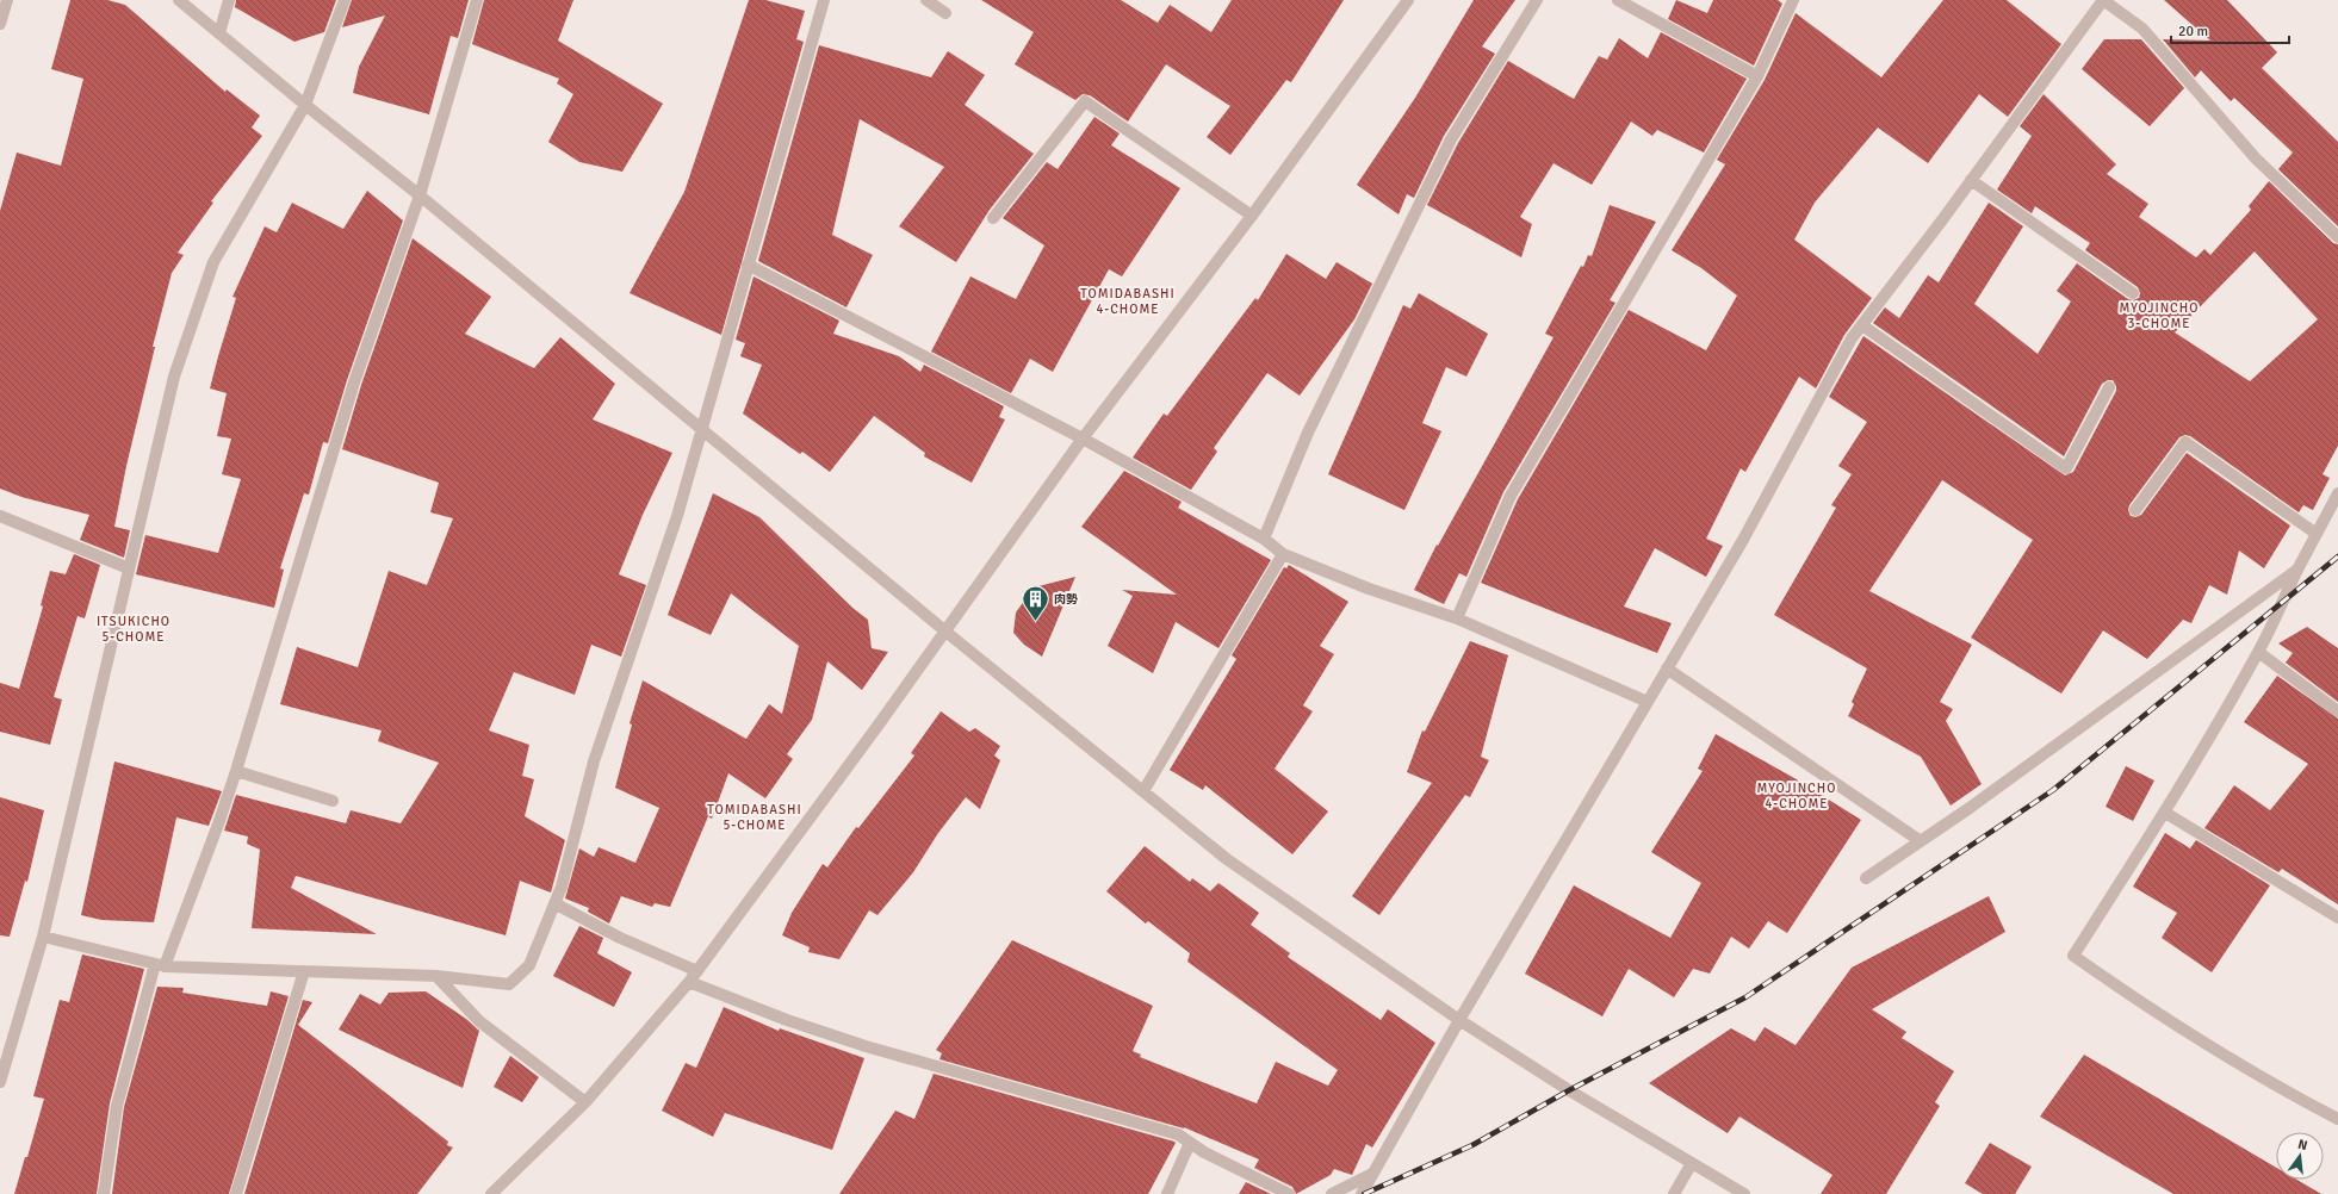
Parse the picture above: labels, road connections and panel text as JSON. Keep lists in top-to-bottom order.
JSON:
{
  "districts": [
    "TOMIDABASHI 4-CHOME",
    "MYOJINCHO 3-CHOME",
    "ITSUKICHO 5-CHOME",
    "MYOJINCHO 4-CHOME",
    "TOMIDABASHI 5-CHOME"
  ],
  "places": {
    "building": ["肉勢"]
  },
  "scale_bar": "20 m",
  "north": "top"
}
